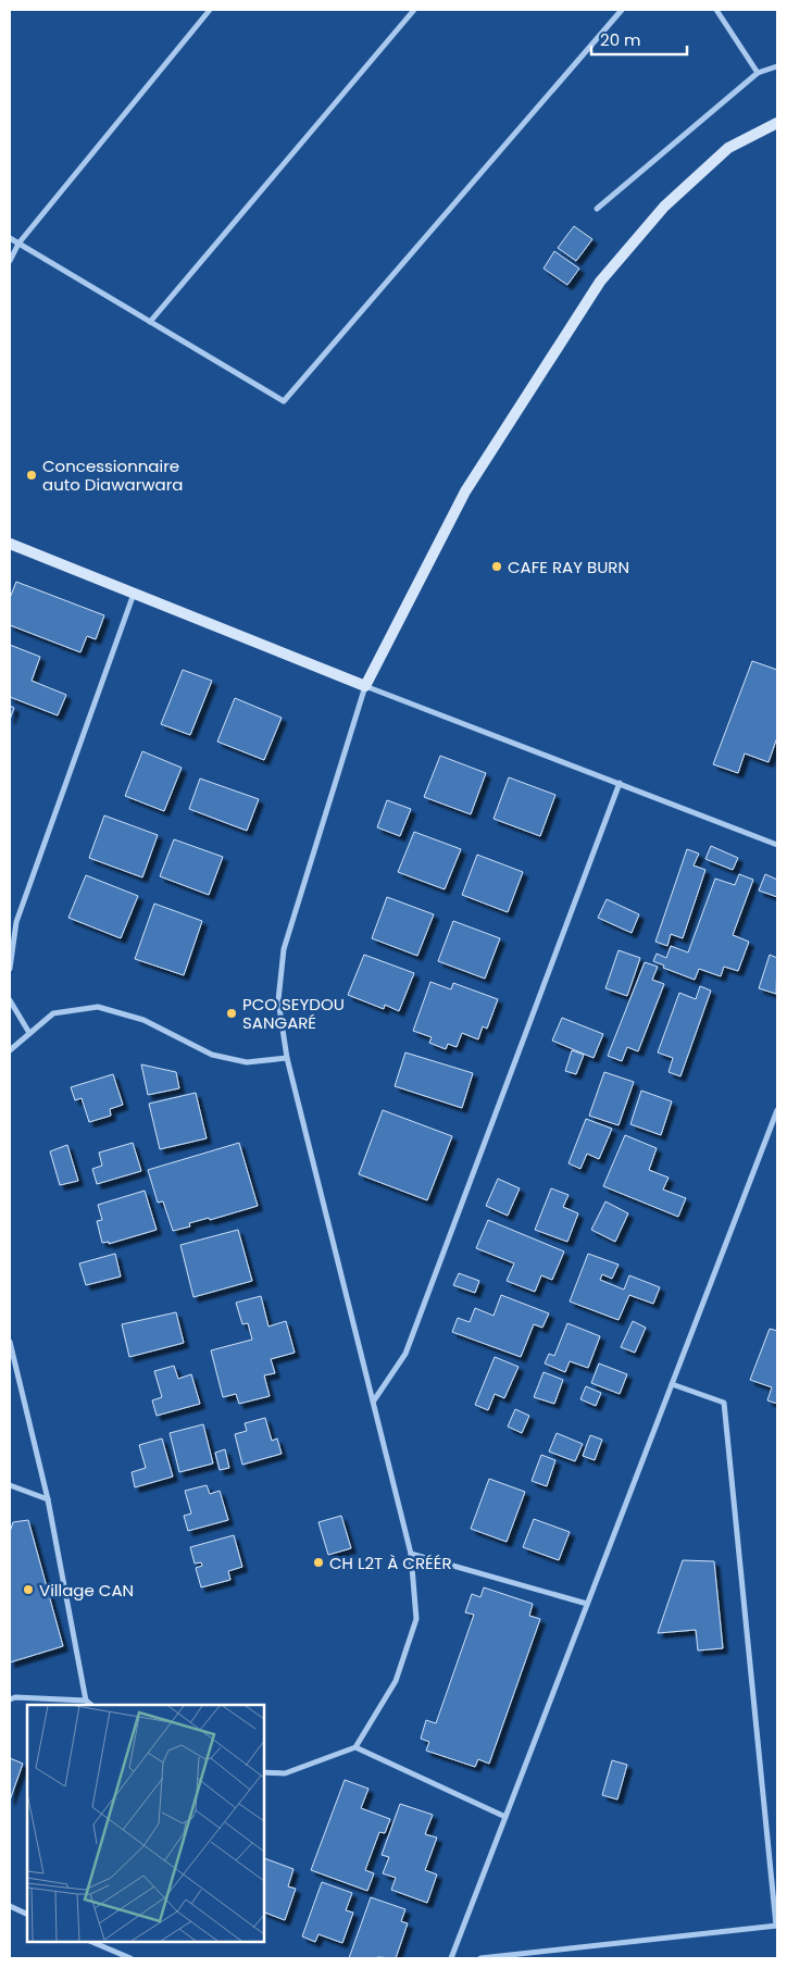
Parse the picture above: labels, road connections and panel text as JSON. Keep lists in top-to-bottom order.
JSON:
{
  "places": [
    "Concessionnaire auto Diawarwara",
    "CAFE RAY BURN",
    "PCO SEYDOU SANGARÉ",
    "CH L2T À CRÉÉR",
    "Village CAN"
  ],
  "scale_bar": "20 m"
}
